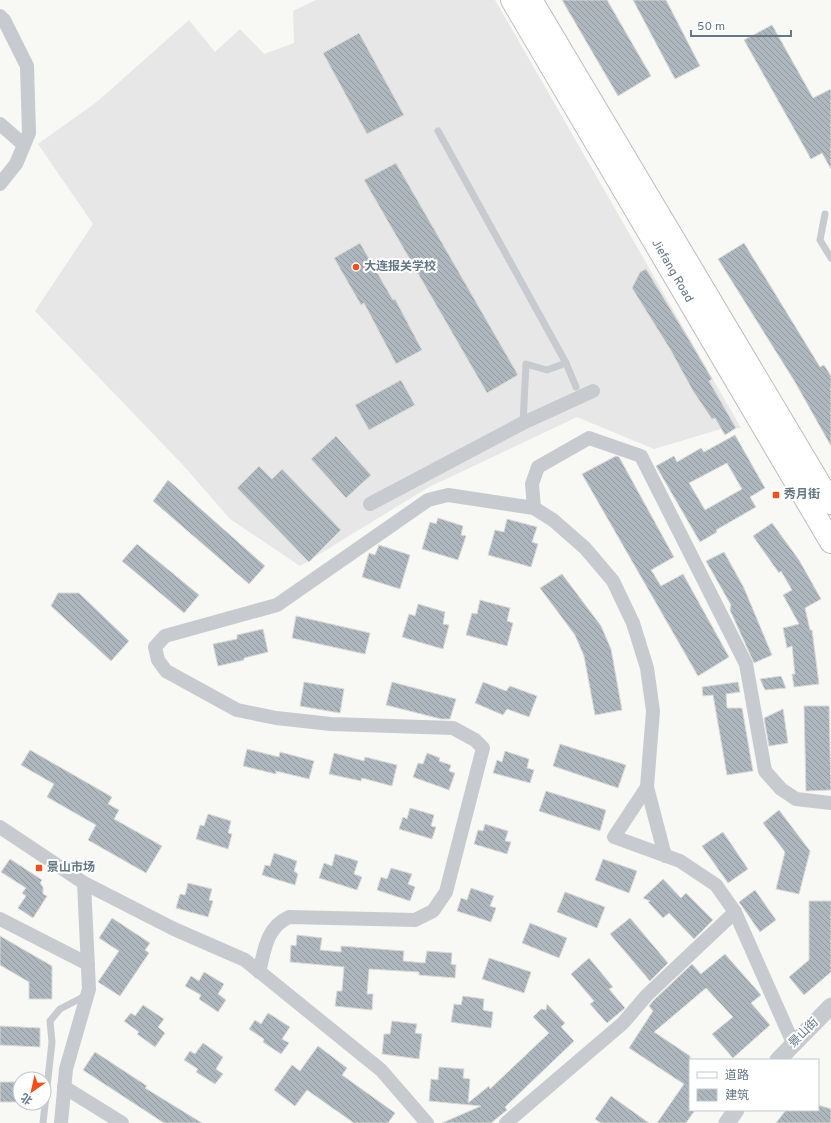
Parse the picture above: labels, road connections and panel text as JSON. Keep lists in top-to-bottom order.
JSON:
{
  "streets": {
    "main road": ["Jiefang Road"],
    "street": ["景山街"]
  },
  "places": {
    "other": ["大连报关学校"],
    "transit": ["秀月街", "景山市场"]
  },
  "legend": ["道路", "建筑"],
  "scale_bar": "50 m",
  "north": "bottom left"
}
